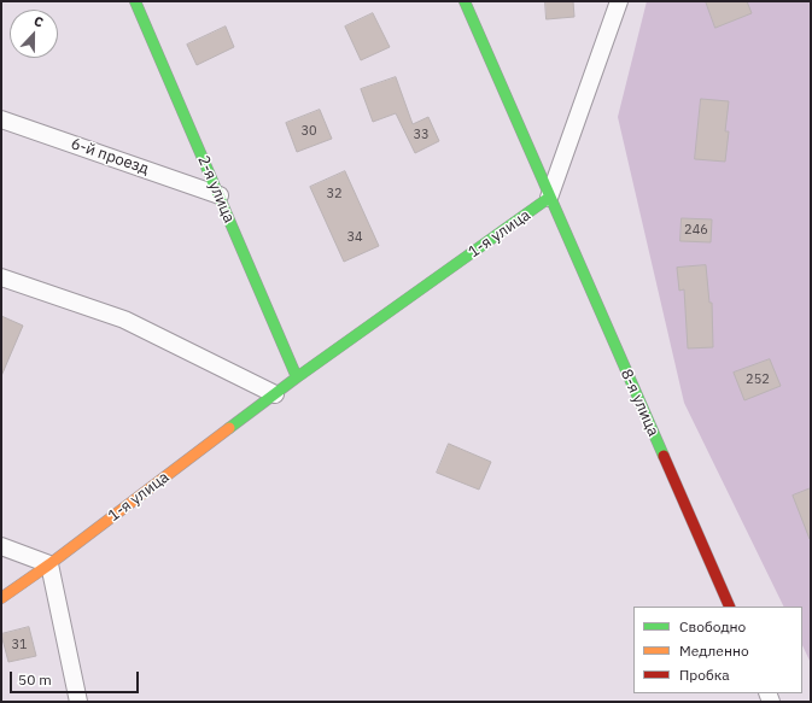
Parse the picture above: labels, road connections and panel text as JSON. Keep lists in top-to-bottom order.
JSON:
{
  "streets": {
    "street": [
      "6-й проезд",
      "2-я улица",
      "1-я улица",
      "8-я улица"
    ]
  },
  "crossings": [
    ["6-й проезд", "2-я улица"],
    ["2-я улица", "1-я улица"],
    ["1-я улица", "8-я улица"]
  ],
  "house_numbers": [
    "30",
    "33",
    "32",
    "246",
    "34",
    "252",
    "31"
  ],
  "legend": ["Свободно", "Медленно", "Пробка"],
  "scale_bar": "50 m",
  "north": "top"
}
